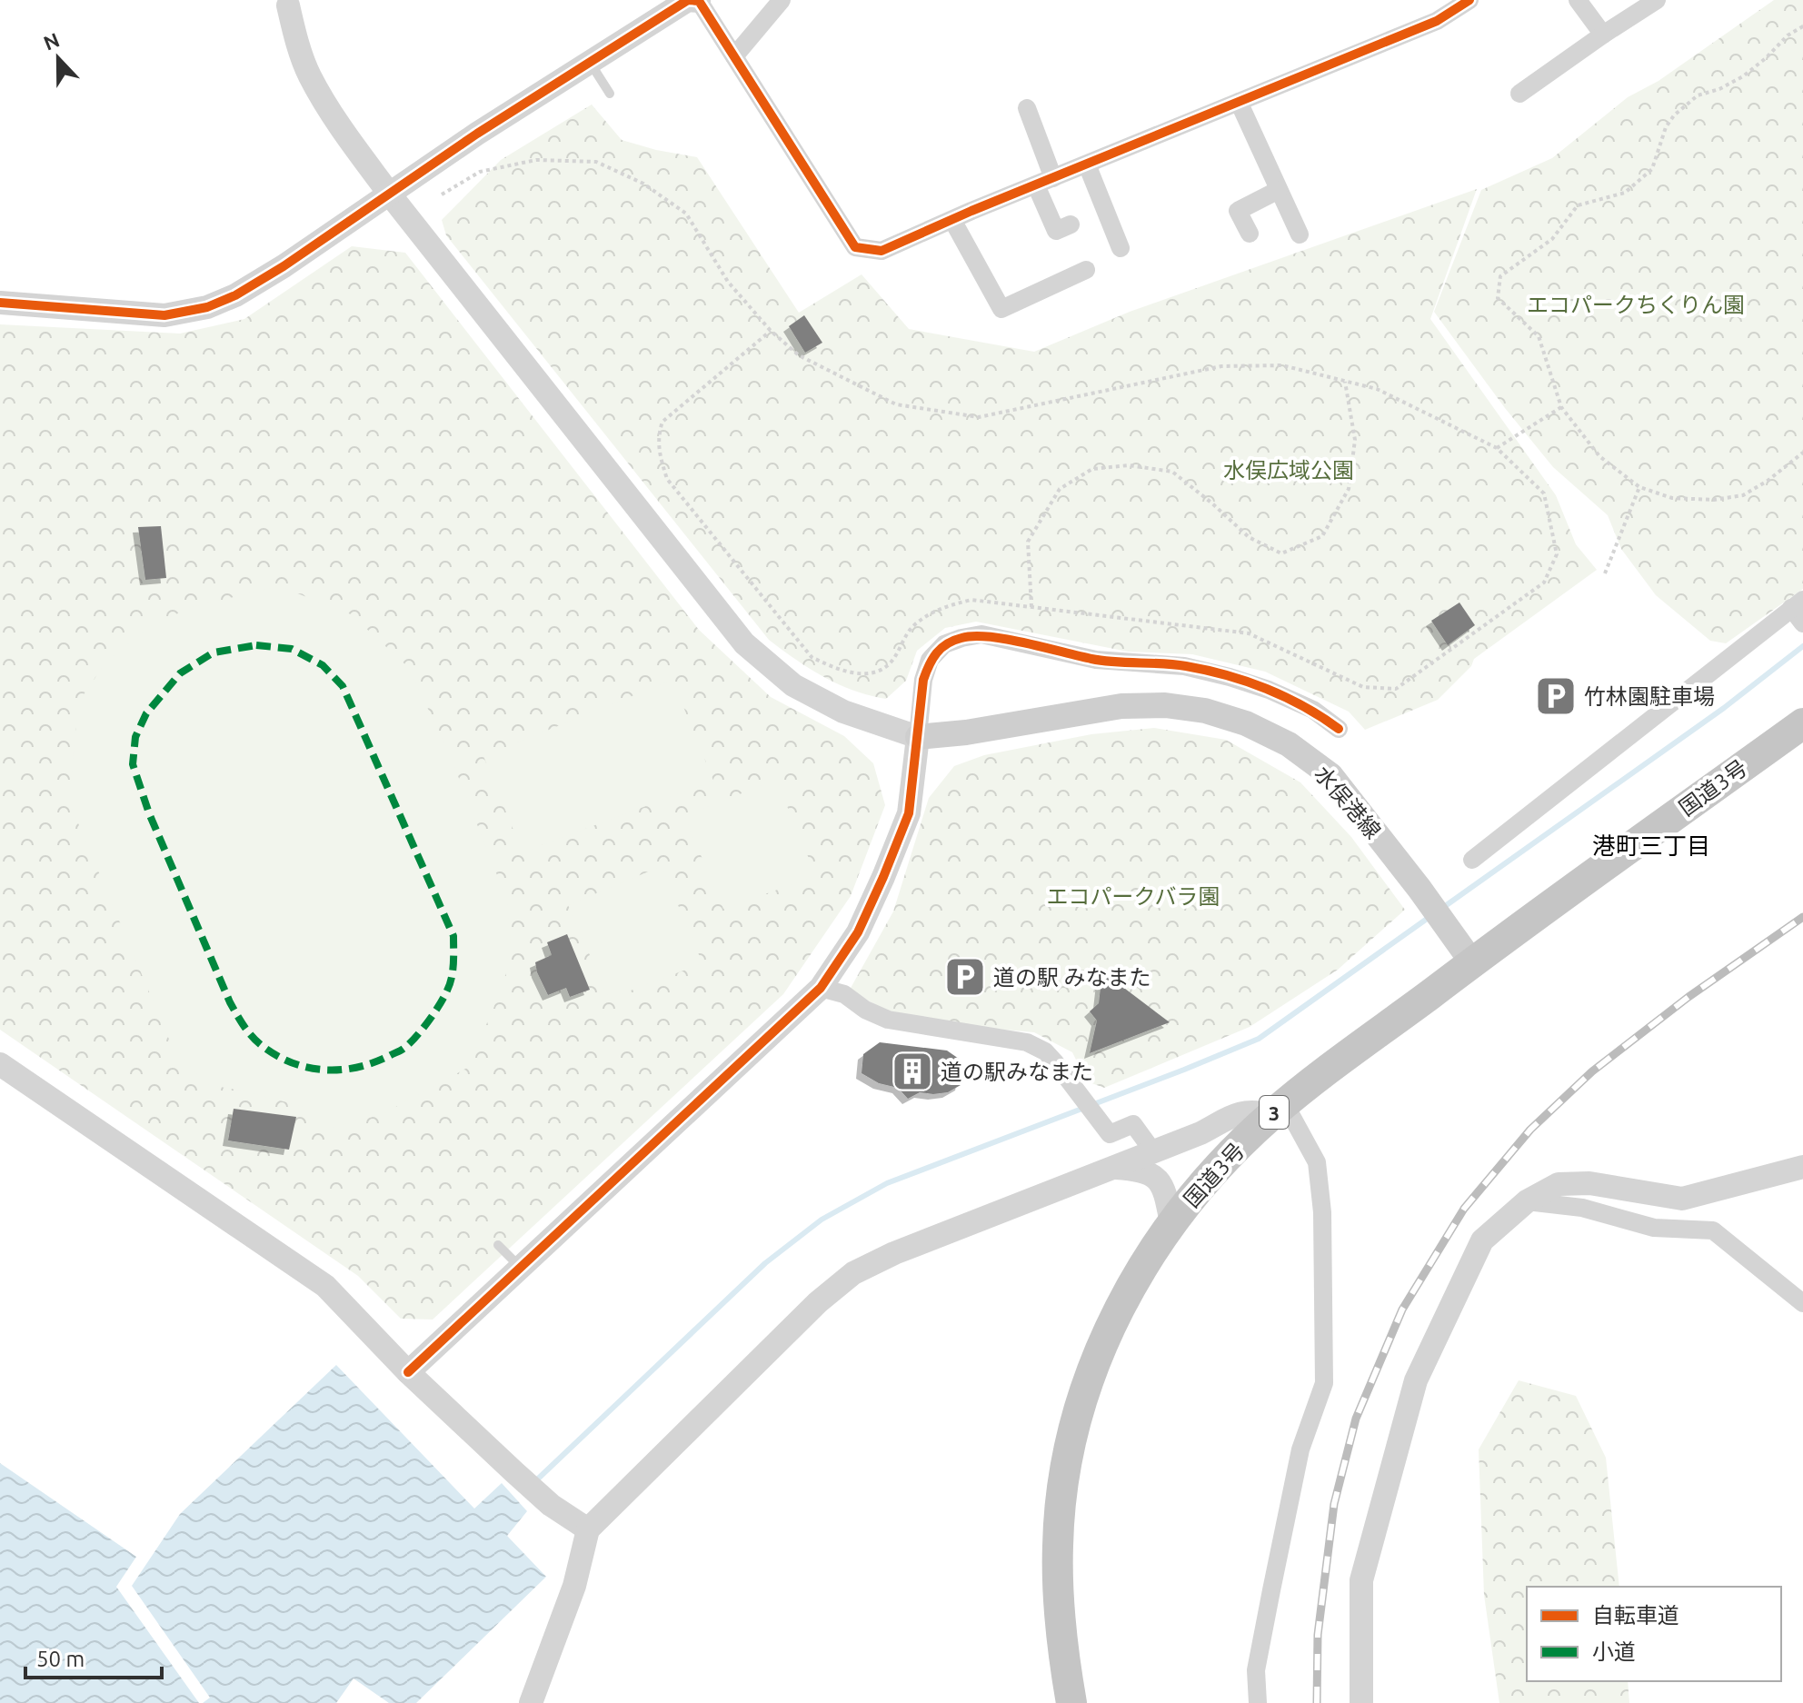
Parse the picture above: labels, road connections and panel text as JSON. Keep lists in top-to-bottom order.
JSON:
{
  "streets": {
    "highway": ["国道3号", "3"],
    "main road": ["水俣港線"]
  },
  "crossings": [
    ["国道3号", "水俣港線"]
  ],
  "districts": ["港町三丁目"],
  "parks": ["エコパークちくりん園", "水俣広域公園", "エコパークバラ園"],
  "places": {
    "parking": ["竹林園駐車場", "道の駅 みなまた"],
    "building": ["道の駅みなまた"]
  },
  "legend": ["自転車道", "小道"],
  "scale_bar": "50 m",
  "north": "top"
}
